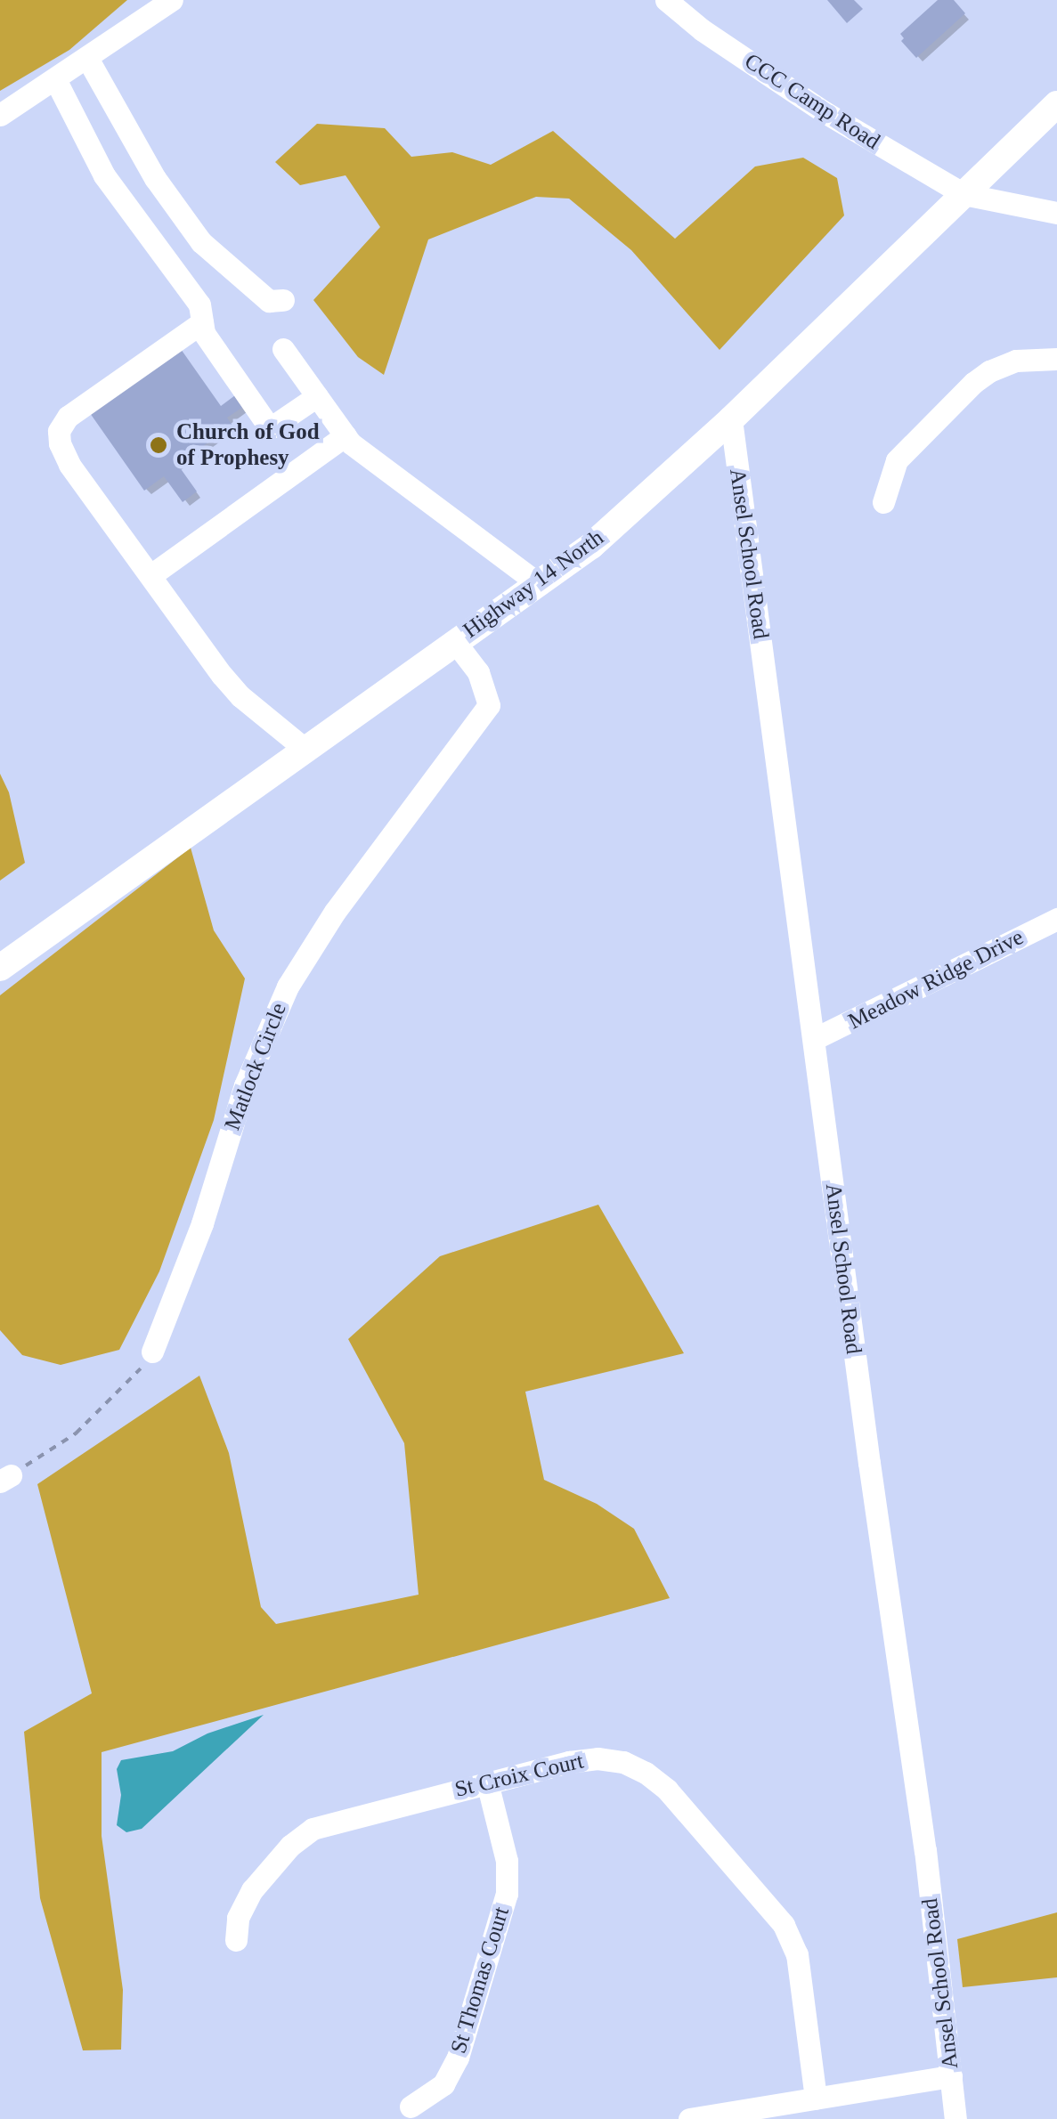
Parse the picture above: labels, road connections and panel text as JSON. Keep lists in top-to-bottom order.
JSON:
{
  "streets": {
    "main road": ["Highway 14 North"],
    "street": [
      "CCC Camp Road",
      "Ansel School Road",
      "Meadow Ridge Drive",
      "Matlock Circle",
      "St Croix Court",
      "St Thomas Court"
    ]
  },
  "crossings": [
    ["CCC Camp Road", "Highway 14 North"],
    ["Ansel School Road", "Highway 14 North"],
    ["Ansel School Road", "Meadow Ridge Drive"],
    ["Highway 14 North", "Matlock Circle"],
    ["St Croix Court", "St Thomas Court"]
  ],
  "places": ["Church of God of Prophesy"]
}
